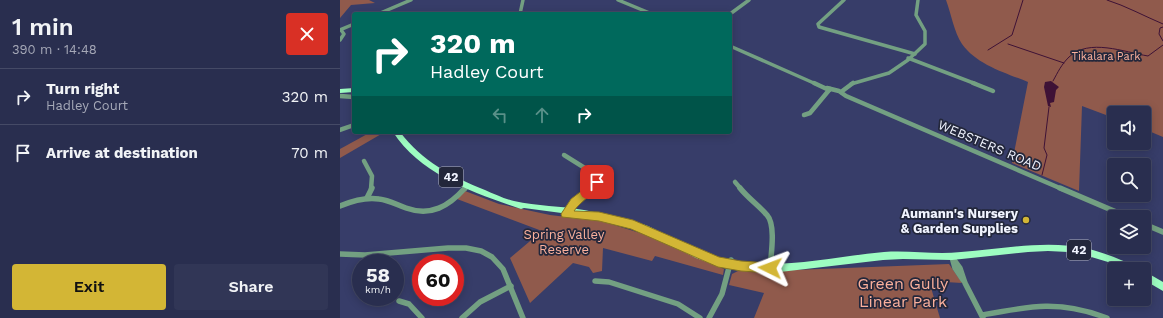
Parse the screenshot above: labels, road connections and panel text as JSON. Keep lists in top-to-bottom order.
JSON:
{
  "streets": {
    "main road": ["42"],
    "street": ["WEBSTERS ROAD"]
  },
  "parks": ["Tikalara Park", "Spring Valley Reserve", "Green Gully Linear Park"],
  "places": ["Aumann's Nursery & Garden Supplies"],
  "page": {
    "heading": ["1 min", "390 m · 14:48"],
    "turn": ["320 m", "Hadley Court"],
    "list": [
      {
        "name": "Turn right",
        "note": "Hadley Court",
        "value": "320 m"
      },
      {
        "name": "Arrive at destination",
        "value": "70 m"
      }
    ],
    "map_buttons": "+",
    "speed": "58 km/h",
    "limit": "60",
    "buttons": ["Exit", "Share"]
  }
}
